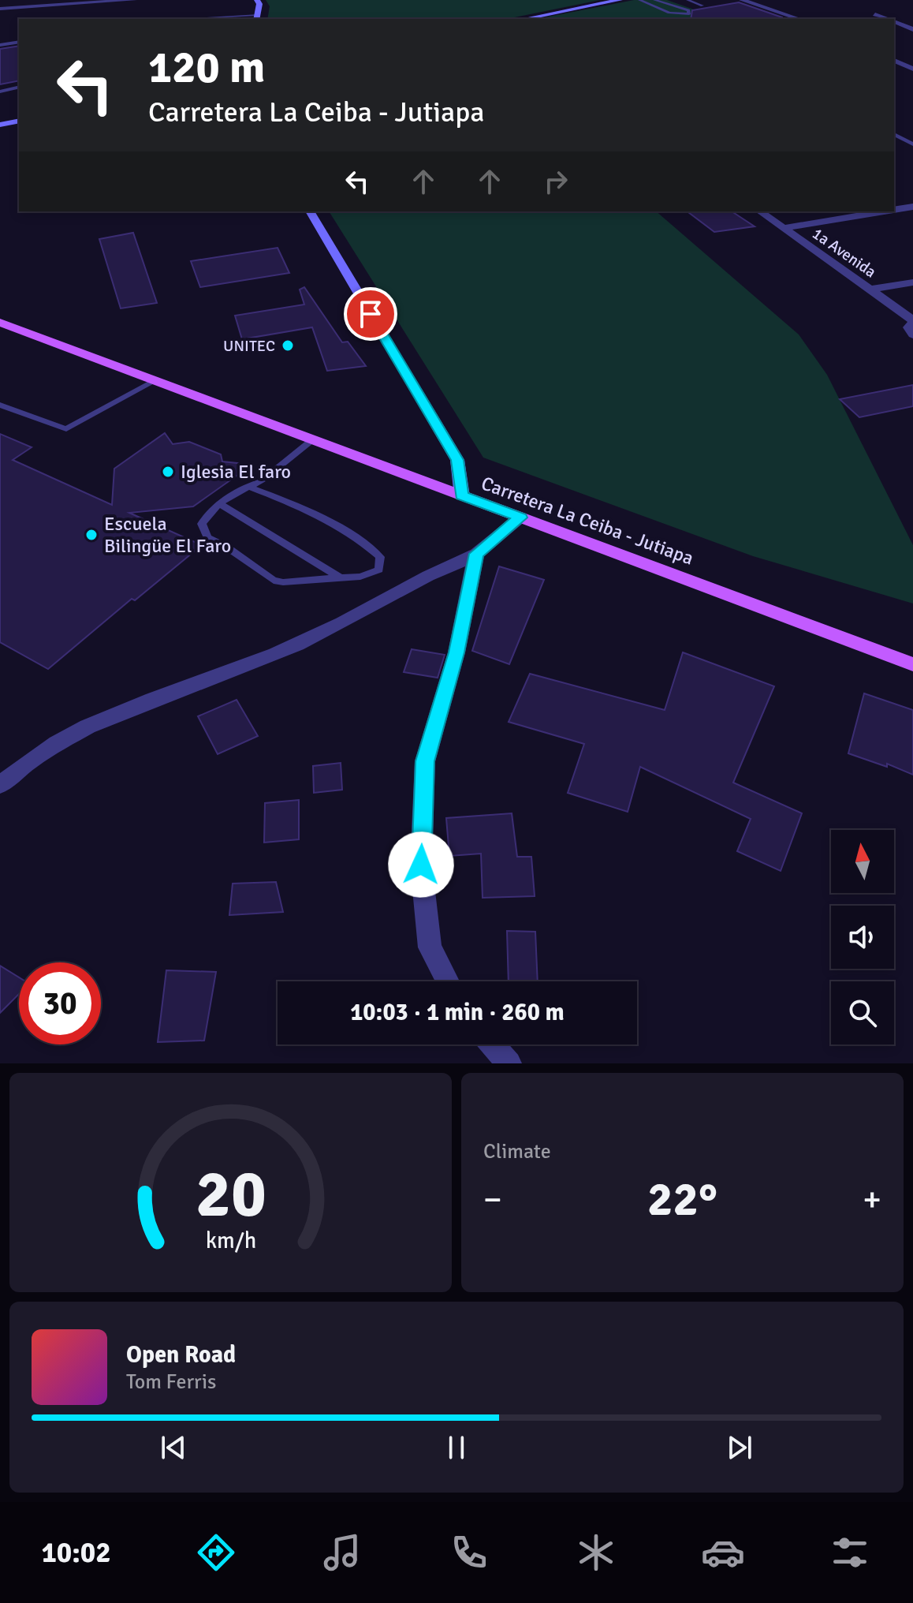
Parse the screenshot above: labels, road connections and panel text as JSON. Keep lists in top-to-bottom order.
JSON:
{
  "streets": {
    "main road": ["Carretera La Ceiba - Jutiapa"],
    "street": ["1a Avenida"]
  },
  "places": ["UNITEC", "Iglesia El faro", "Escuela Bilingüe El Faro"],
  "north": "top",
  "page": {
    "turn": ["120 m", "Carretera La Ceiba - Jutiapa"],
    "limit": "30",
    "trip": "10:03 · 1 min · 260 m",
    "tile": "Climate",
    "heat": ["−", "22°", "+"],
    "song": ["Open Road", "Tom Ferris"],
    "tabs": "10:02",
    "gauge": ["20", "km/h"]
  }
}
